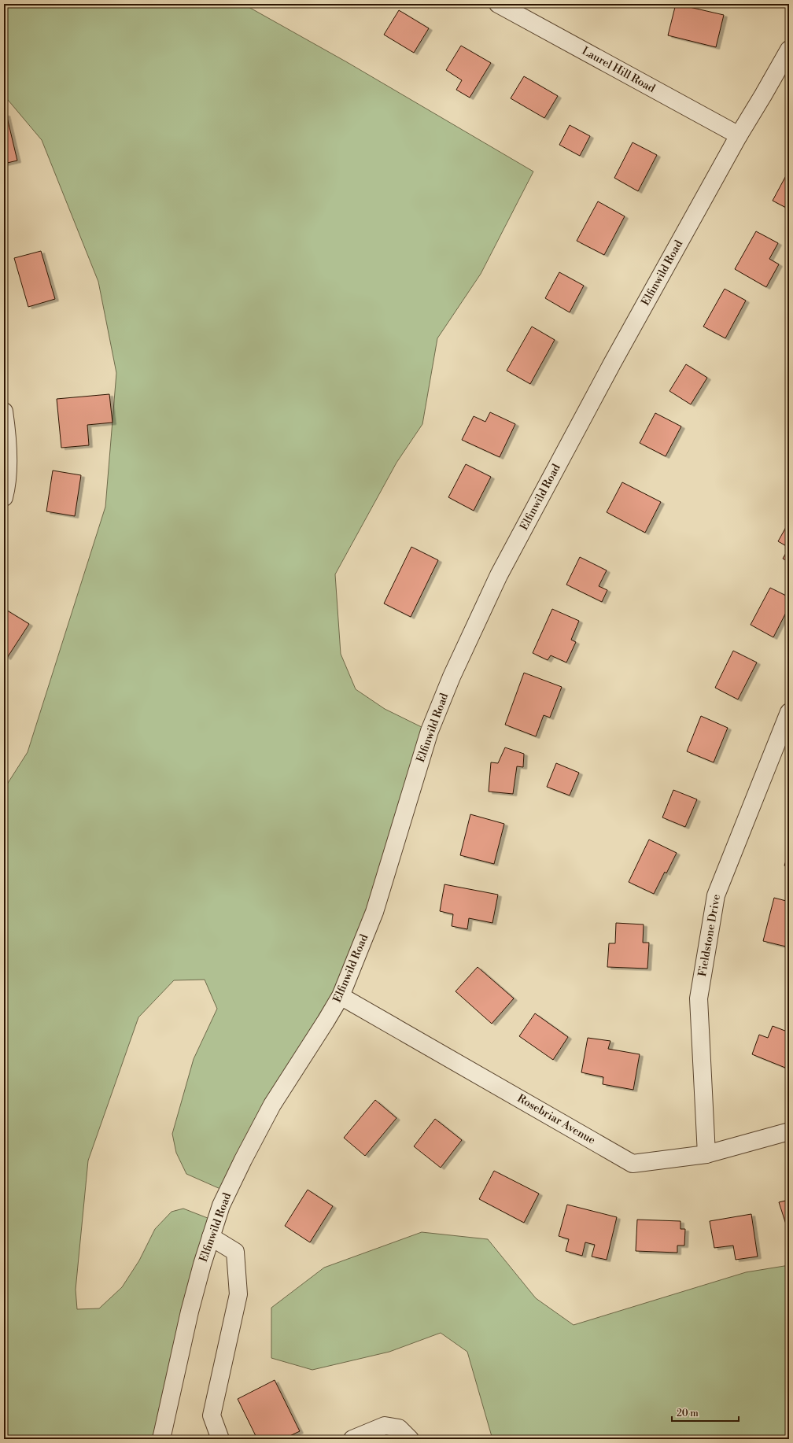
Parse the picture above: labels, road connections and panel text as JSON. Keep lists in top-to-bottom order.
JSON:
{
  "streets": {
    "street": [
      "Laurel Hill Road",
      "Elfinwild Road",
      "Fieldstone Drive",
      "Rosebriar Avenue"
    ]
  },
  "crossings": [
    ["Laurel Hill Road", "Elfinwild Road"],
    ["Elfinwild Road", "Rosebriar Avenue"],
    ["Fieldstone Drive", "Rosebriar Avenue"]
  ],
  "scale_bar": "20 m"
}
